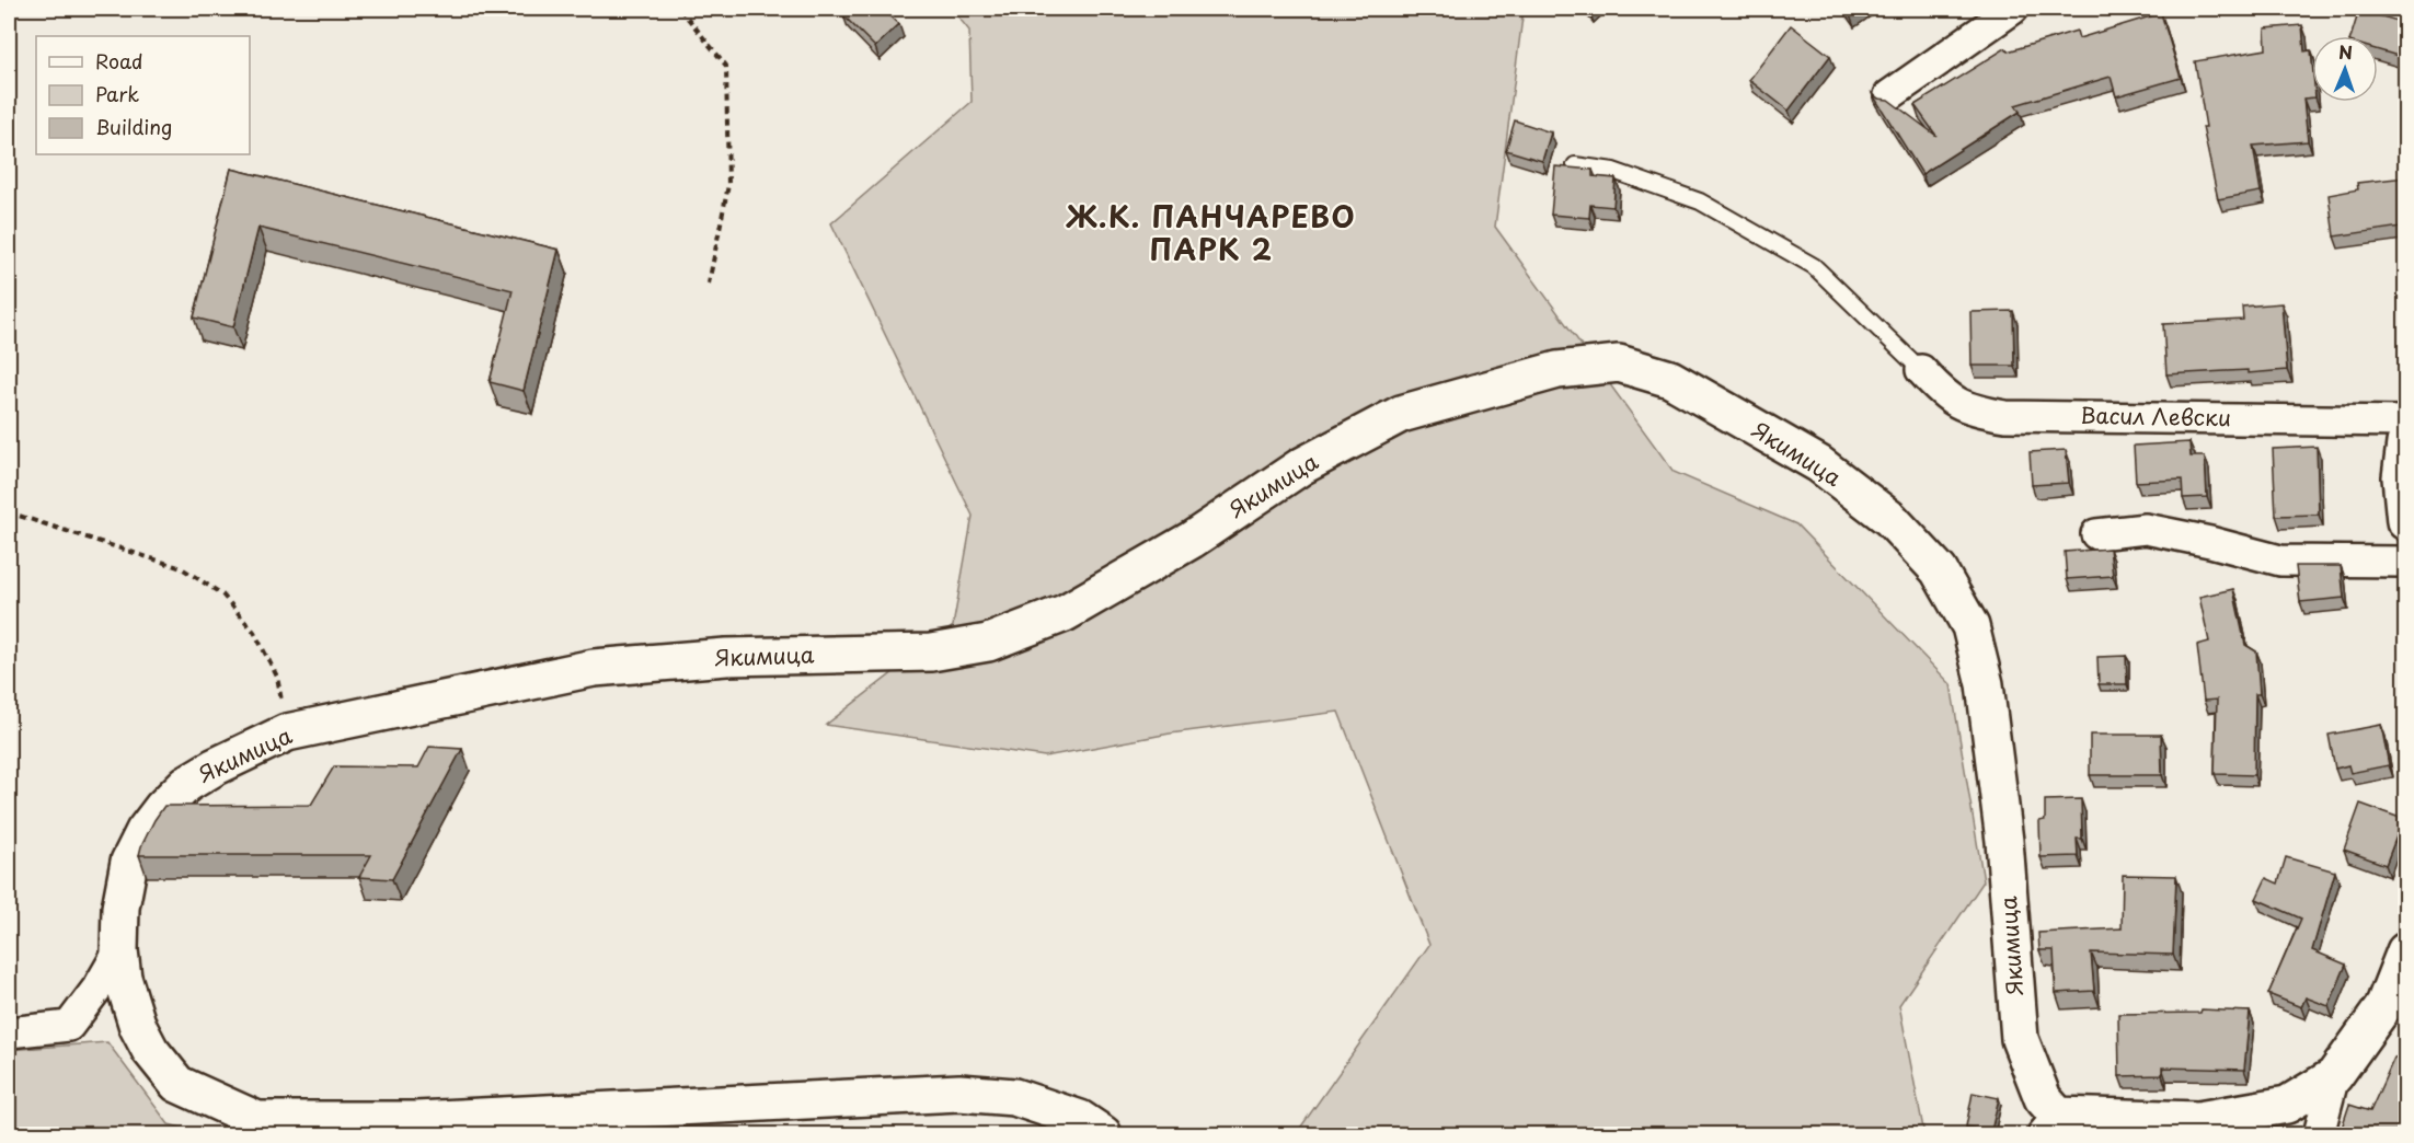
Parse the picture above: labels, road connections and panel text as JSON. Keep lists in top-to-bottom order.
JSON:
{
  "streets": {
    "street": ["Васил Левски", "Якимица"]
  },
  "districts": ["Ж.К. ПАНЧАРЕВО ПАРК 2"],
  "legend": ["Road", "Park", "Building"],
  "north": "top"
}
